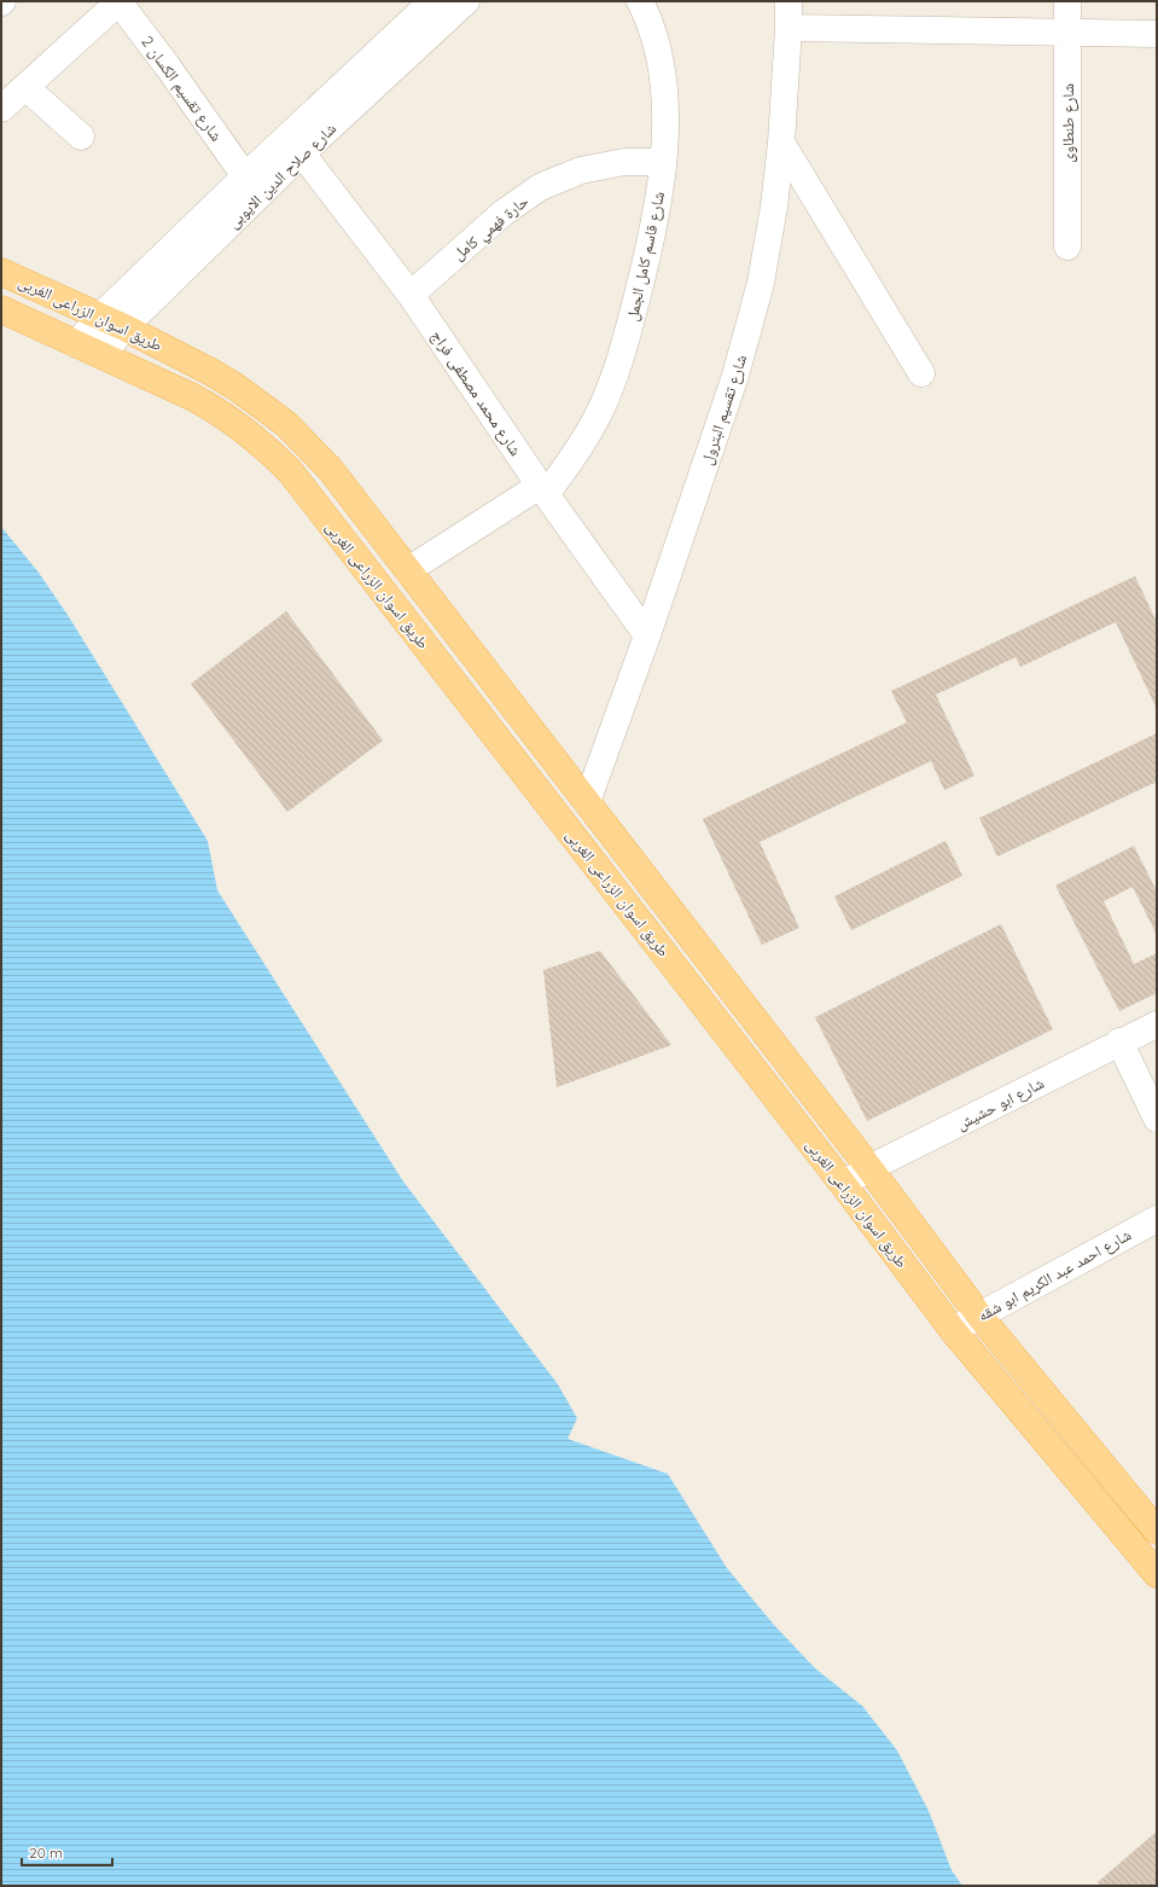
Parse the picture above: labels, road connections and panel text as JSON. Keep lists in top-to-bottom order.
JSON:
{
  "streets": {
    "main road": ["طريق اسوان الزراعى الغربى"],
    "street": [
      "شارع تقسيم الكسان 2",
      "شارع طنطاوى",
      "شارع صلاح الدين الايوبى",
      "حارة فهمي كامل",
      "شارع قاسم كامل الجمل",
      "شارع محمد مصطفى فراج",
      "شارع تقسيم البترول",
      "شارع ابو حشيش",
      "شارع احمد عبد الكريم ابو شقه"
    ]
  },
  "crossings": [
    ["شارع تقسيم الكسان 2", "شارع صلاح الدين الايوبى"],
    ["شارع صلاح الدين الايوبى", "طريق اسوان الزراعى الغربى"],
    ["شارع صلاح الدين الايوبى", "شارع محمد مصطفى فراج"],
    ["حارة فهمي كامل", "شارع قاسم كامل الجمل"],
    ["حارة فهمي كامل", "شارع محمد مصطفى فراج"],
    ["شارع قاسم كامل الجمل", "شارع محمد مصطفى فراج"],
    ["طريق اسوان الزراعى الغربى", "شارع تقسيم البترول"],
    ["طريق اسوان الزراعى الغربى", "شارع ابو حشيش"],
    ["طريق اسوان الزراعى الغربى", "شارع احمد عبد الكريم ابو شقه"],
    ["شارع محمد مصطفى فراج", "شارع تقسيم البترول"]
  ],
  "scale_bar": "20 m"
}
